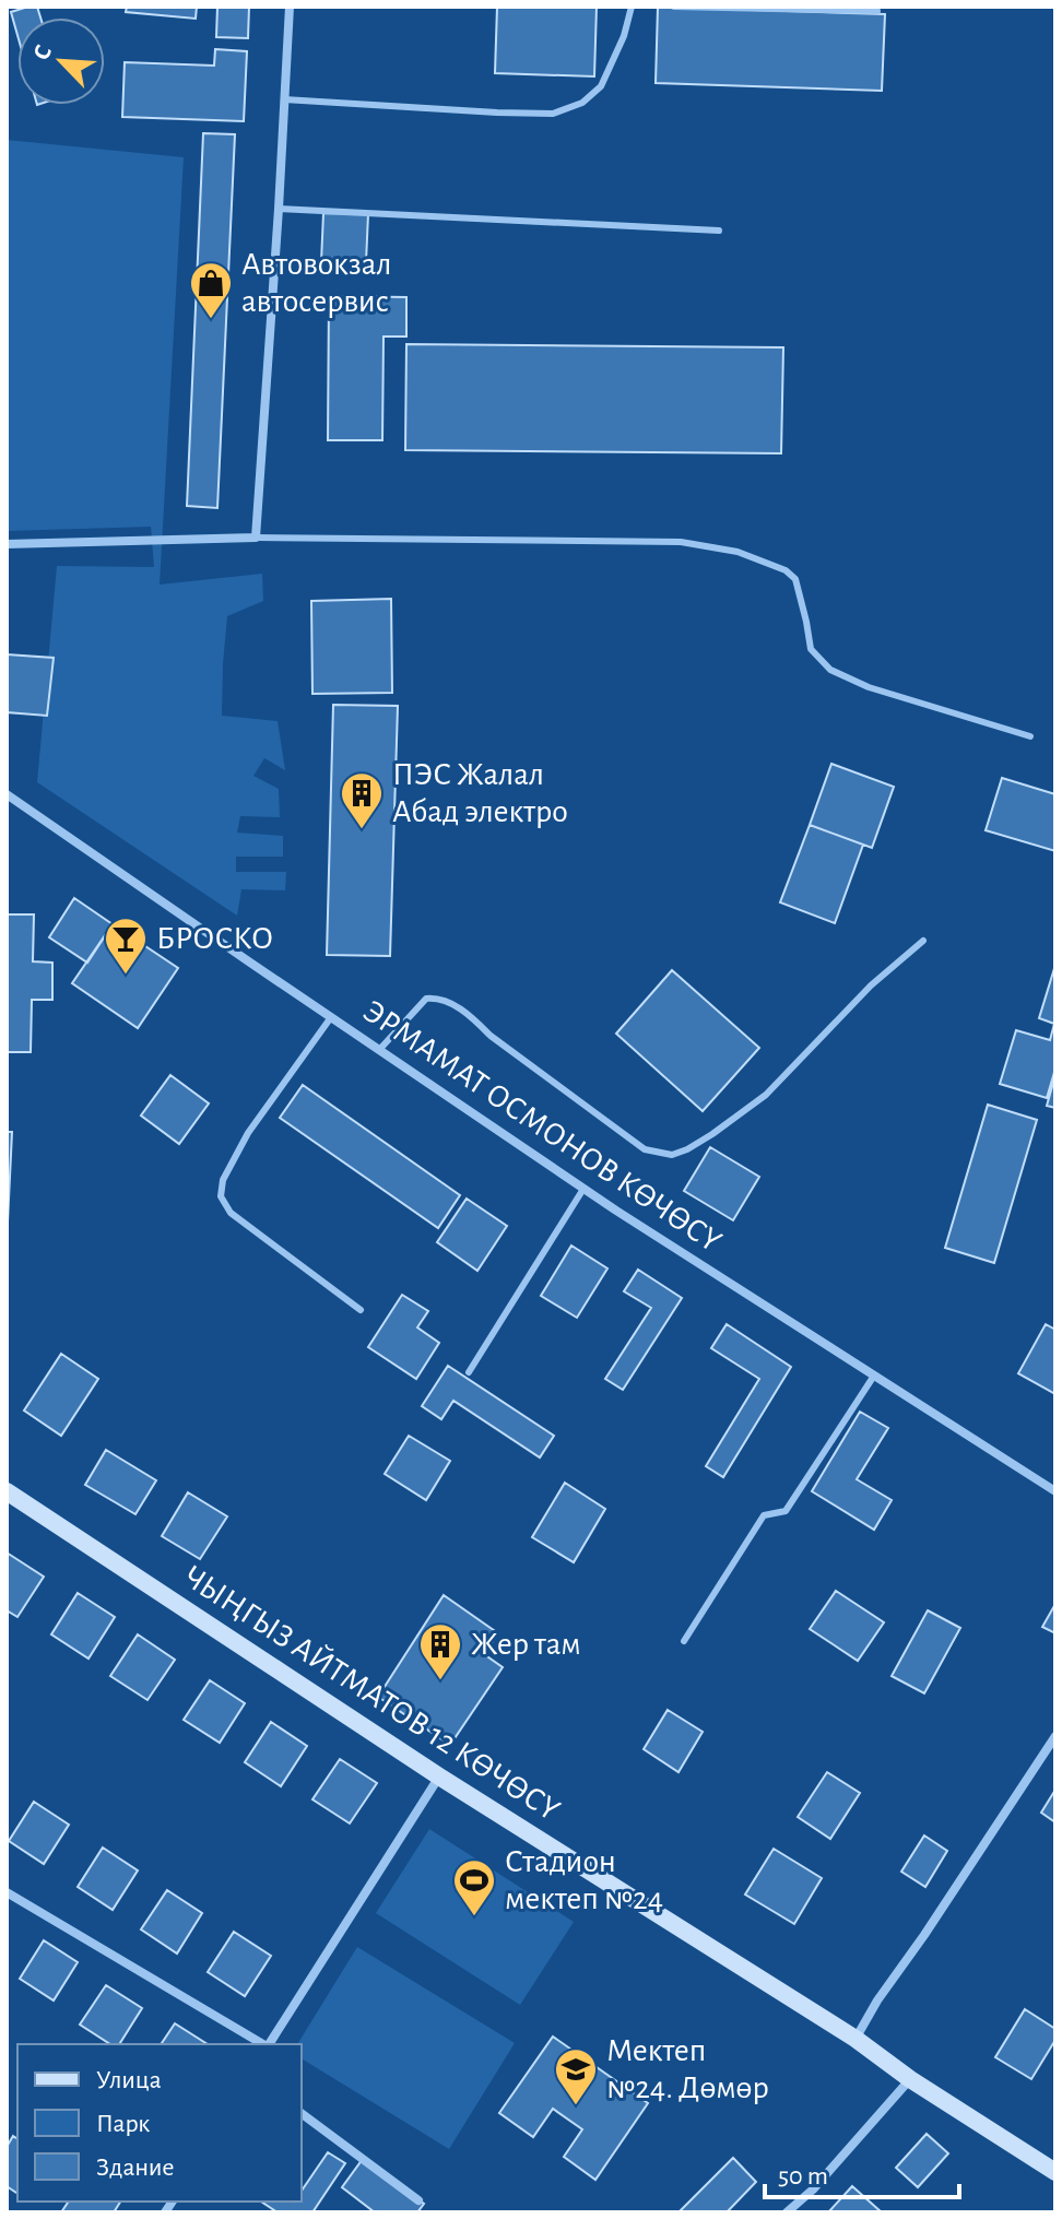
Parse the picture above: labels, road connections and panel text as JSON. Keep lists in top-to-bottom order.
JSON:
{
  "streets": {
    "main road": ["ЧЫҢГЫЗ АЙТМАТОВ 12 КӨЧӨСҮ"],
    "street": ["ЭРМАМАТ ОСМОНОВ КӨЧӨСҮ"]
  },
  "places": {
    "shop": ["Автовокзал автосервис"],
    "building": ["ПЭС Жалал Абад электро", "Жер там"],
    "bar": ["БРОСКО"],
    "sports": ["Стадион мектеп №24"],
    "school or university": ["Мектеп №24. Дөмөр"]
  },
  "legend": ["Улица", "Парк", "Здание"],
  "scale_bar": "50 m",
  "north": "top left"
}
